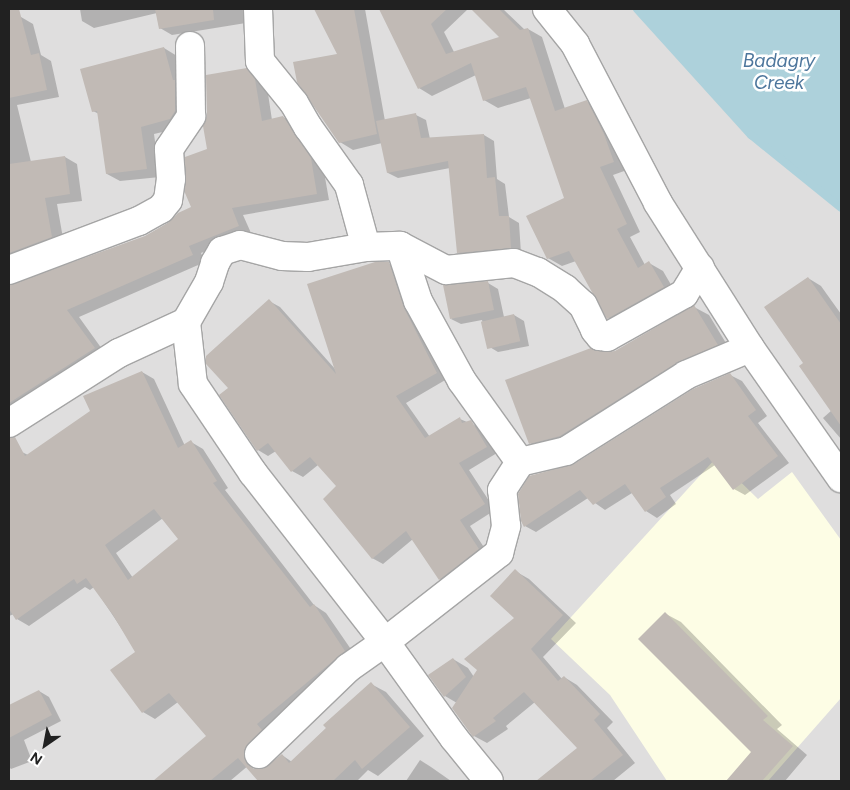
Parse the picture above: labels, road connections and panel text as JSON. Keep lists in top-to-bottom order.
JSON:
{
  "water": ["Badagry Creek"],
  "north": "bottom left"
}
